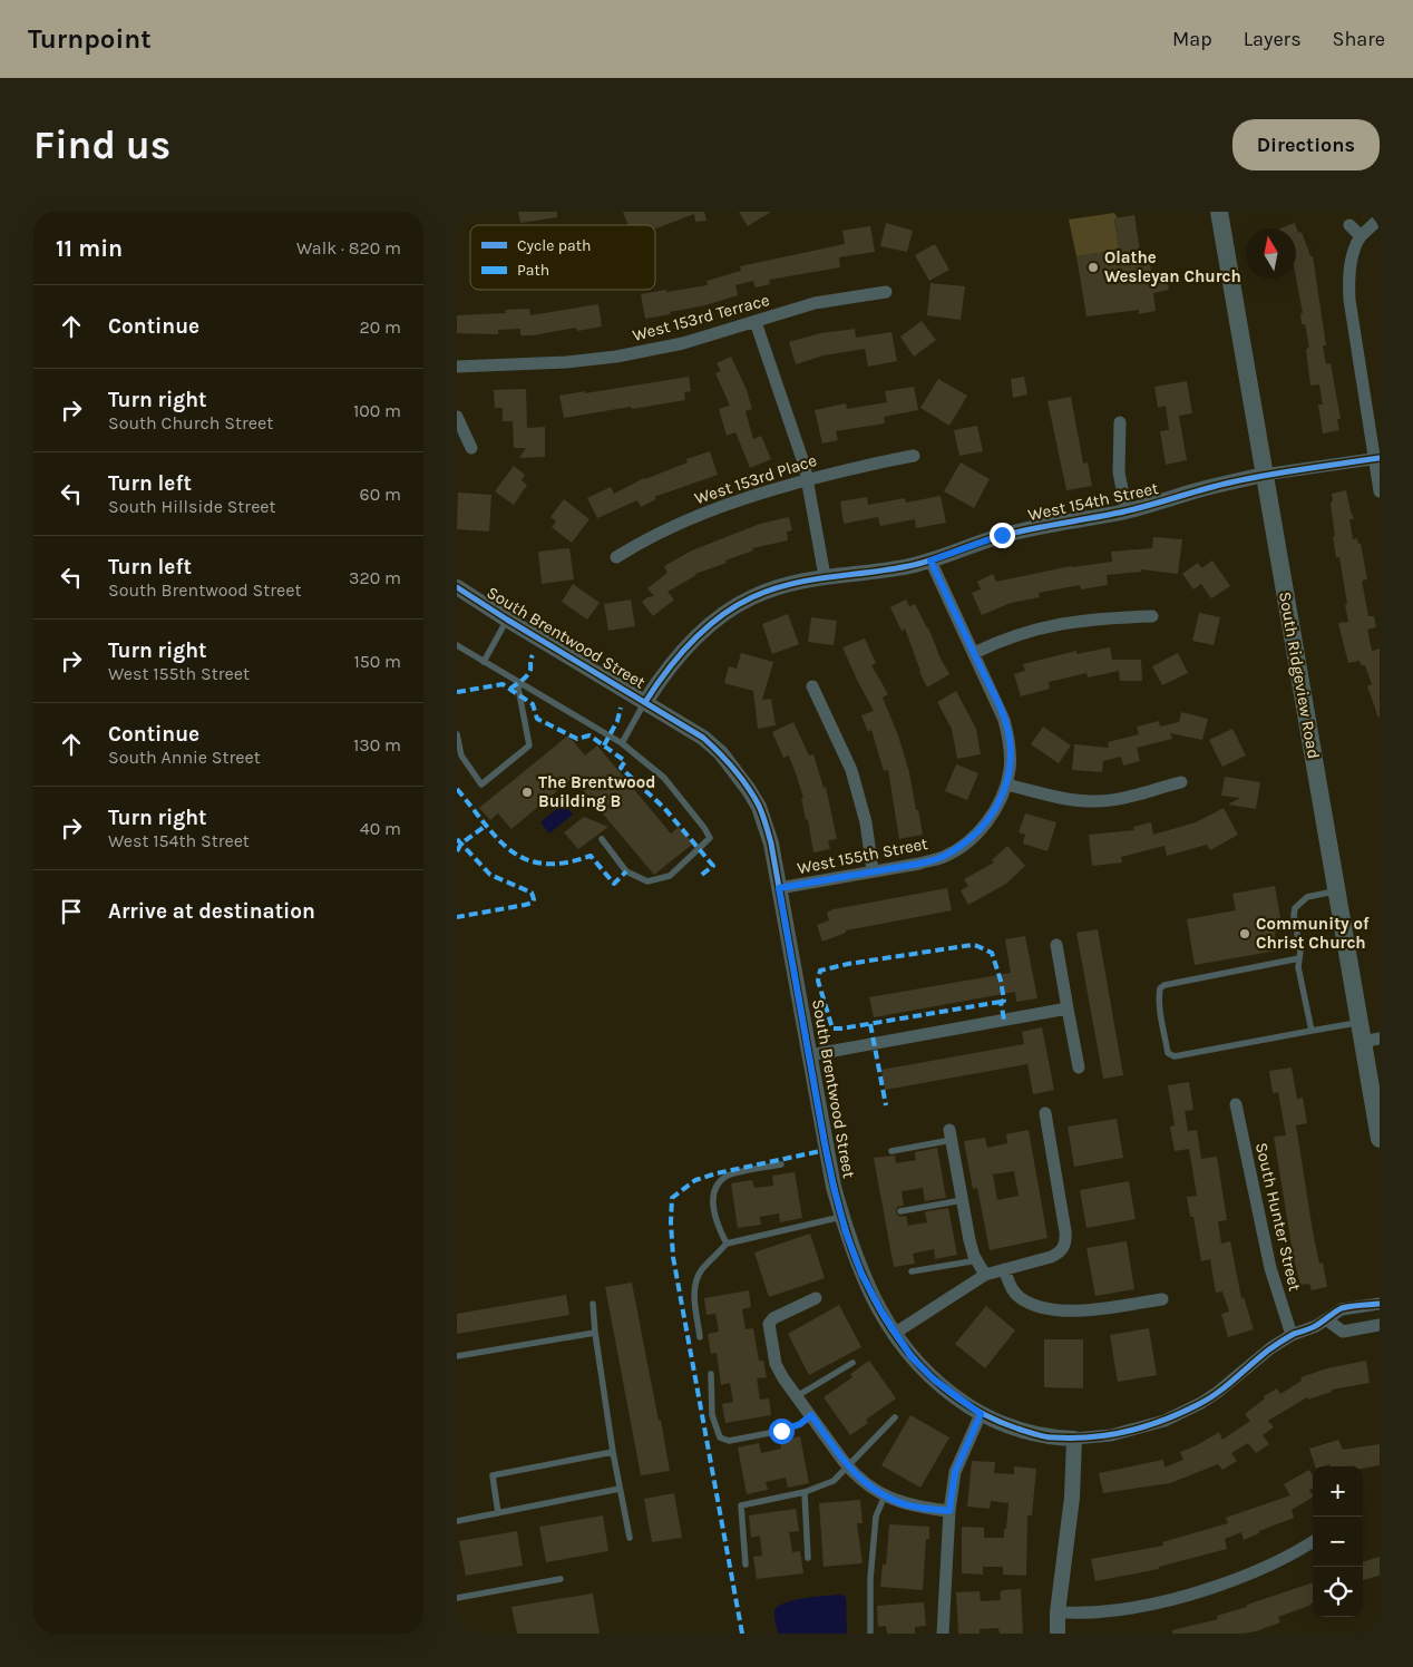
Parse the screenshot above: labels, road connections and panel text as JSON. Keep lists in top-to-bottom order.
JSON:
{
  "streets": {
    "main road": ["South Ridgeview Road"],
    "street": [
      "West 153rd Terrace",
      "West 153rd Place",
      "West 154th Street",
      "South Brentwood Street",
      "West 155th Street",
      "South Hunter Street"
    ]
  },
  "crossings": [
    ["West 154th Street", "South Brentwood Street"],
    ["West 154th Street", "South Ridgeview Road"],
    ["West 154th Street", "West 155th Street"],
    ["South Brentwood Street", "West 155th Street"]
  ],
  "places": ["Olathe Wesleyan Church", "The Brentwood Building B", "Community of Christ Church"],
  "legend": ["Cycle path", "Path"],
  "north": "top",
  "page": {
    "header": "Turnpoint",
    "nav": ["Map", "Layers", "Share"],
    "buttons": "Directions",
    "title": "Find us",
    "heading": ["11 min", "Walk · 820 m"],
    "list": [
      ["Continue", "20 m"],
      ["Turn right", "South Church Street", "100 m"],
      ["Turn left", "South Hillside Street", "60 m"],
      ["Turn left", "South Brentwood Street", "320 m"],
      ["Turn right", "West 155th Street", "150 m"],
      ["Continue", "South Annie Street", "130 m"],
      ["Turn right", "West 154th Street", "40 m"],
      "Arrive at destination"
    ],
    "map_buttons": ["+", "−"]
  }
}
